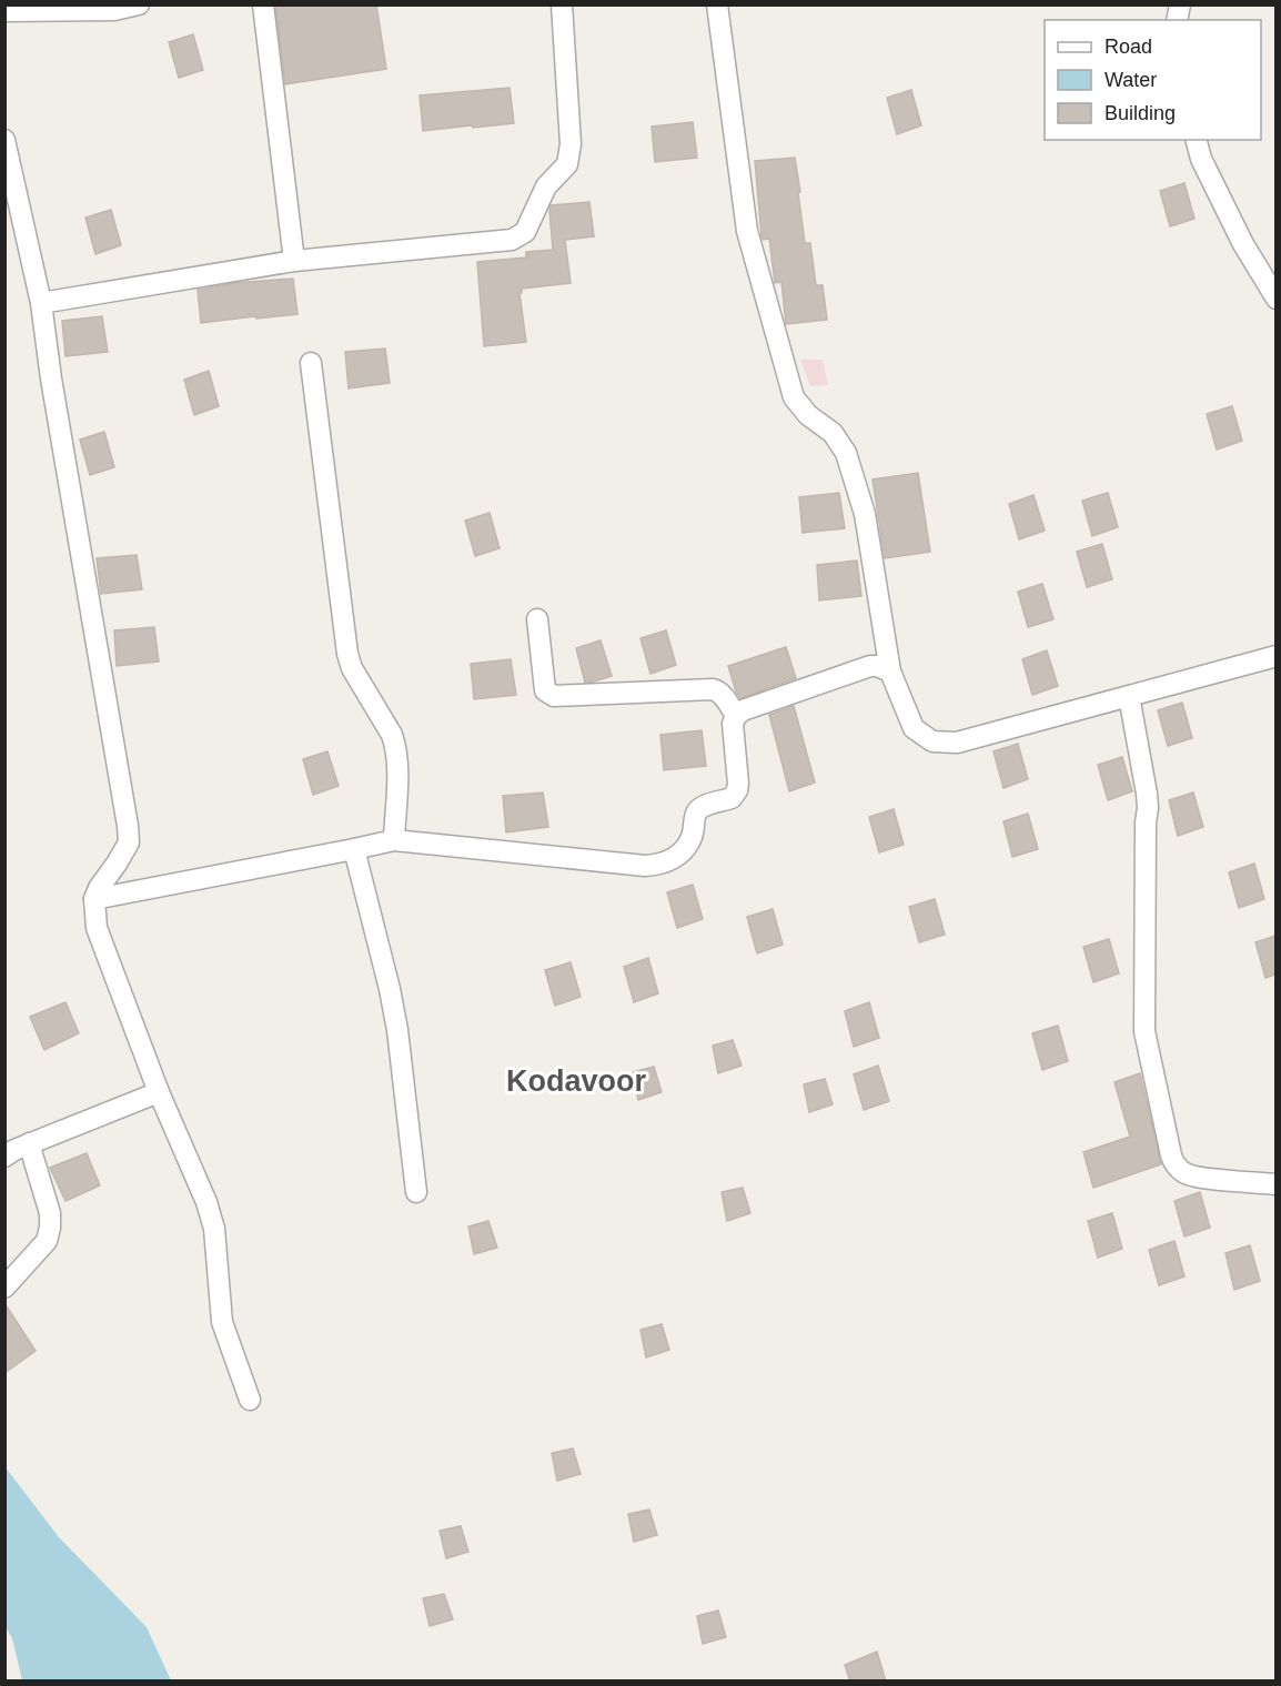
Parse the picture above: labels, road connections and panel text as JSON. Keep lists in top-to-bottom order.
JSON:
{
  "districts": ["Kodavoor"],
  "legend": ["Road", "Water", "Building"]
}
